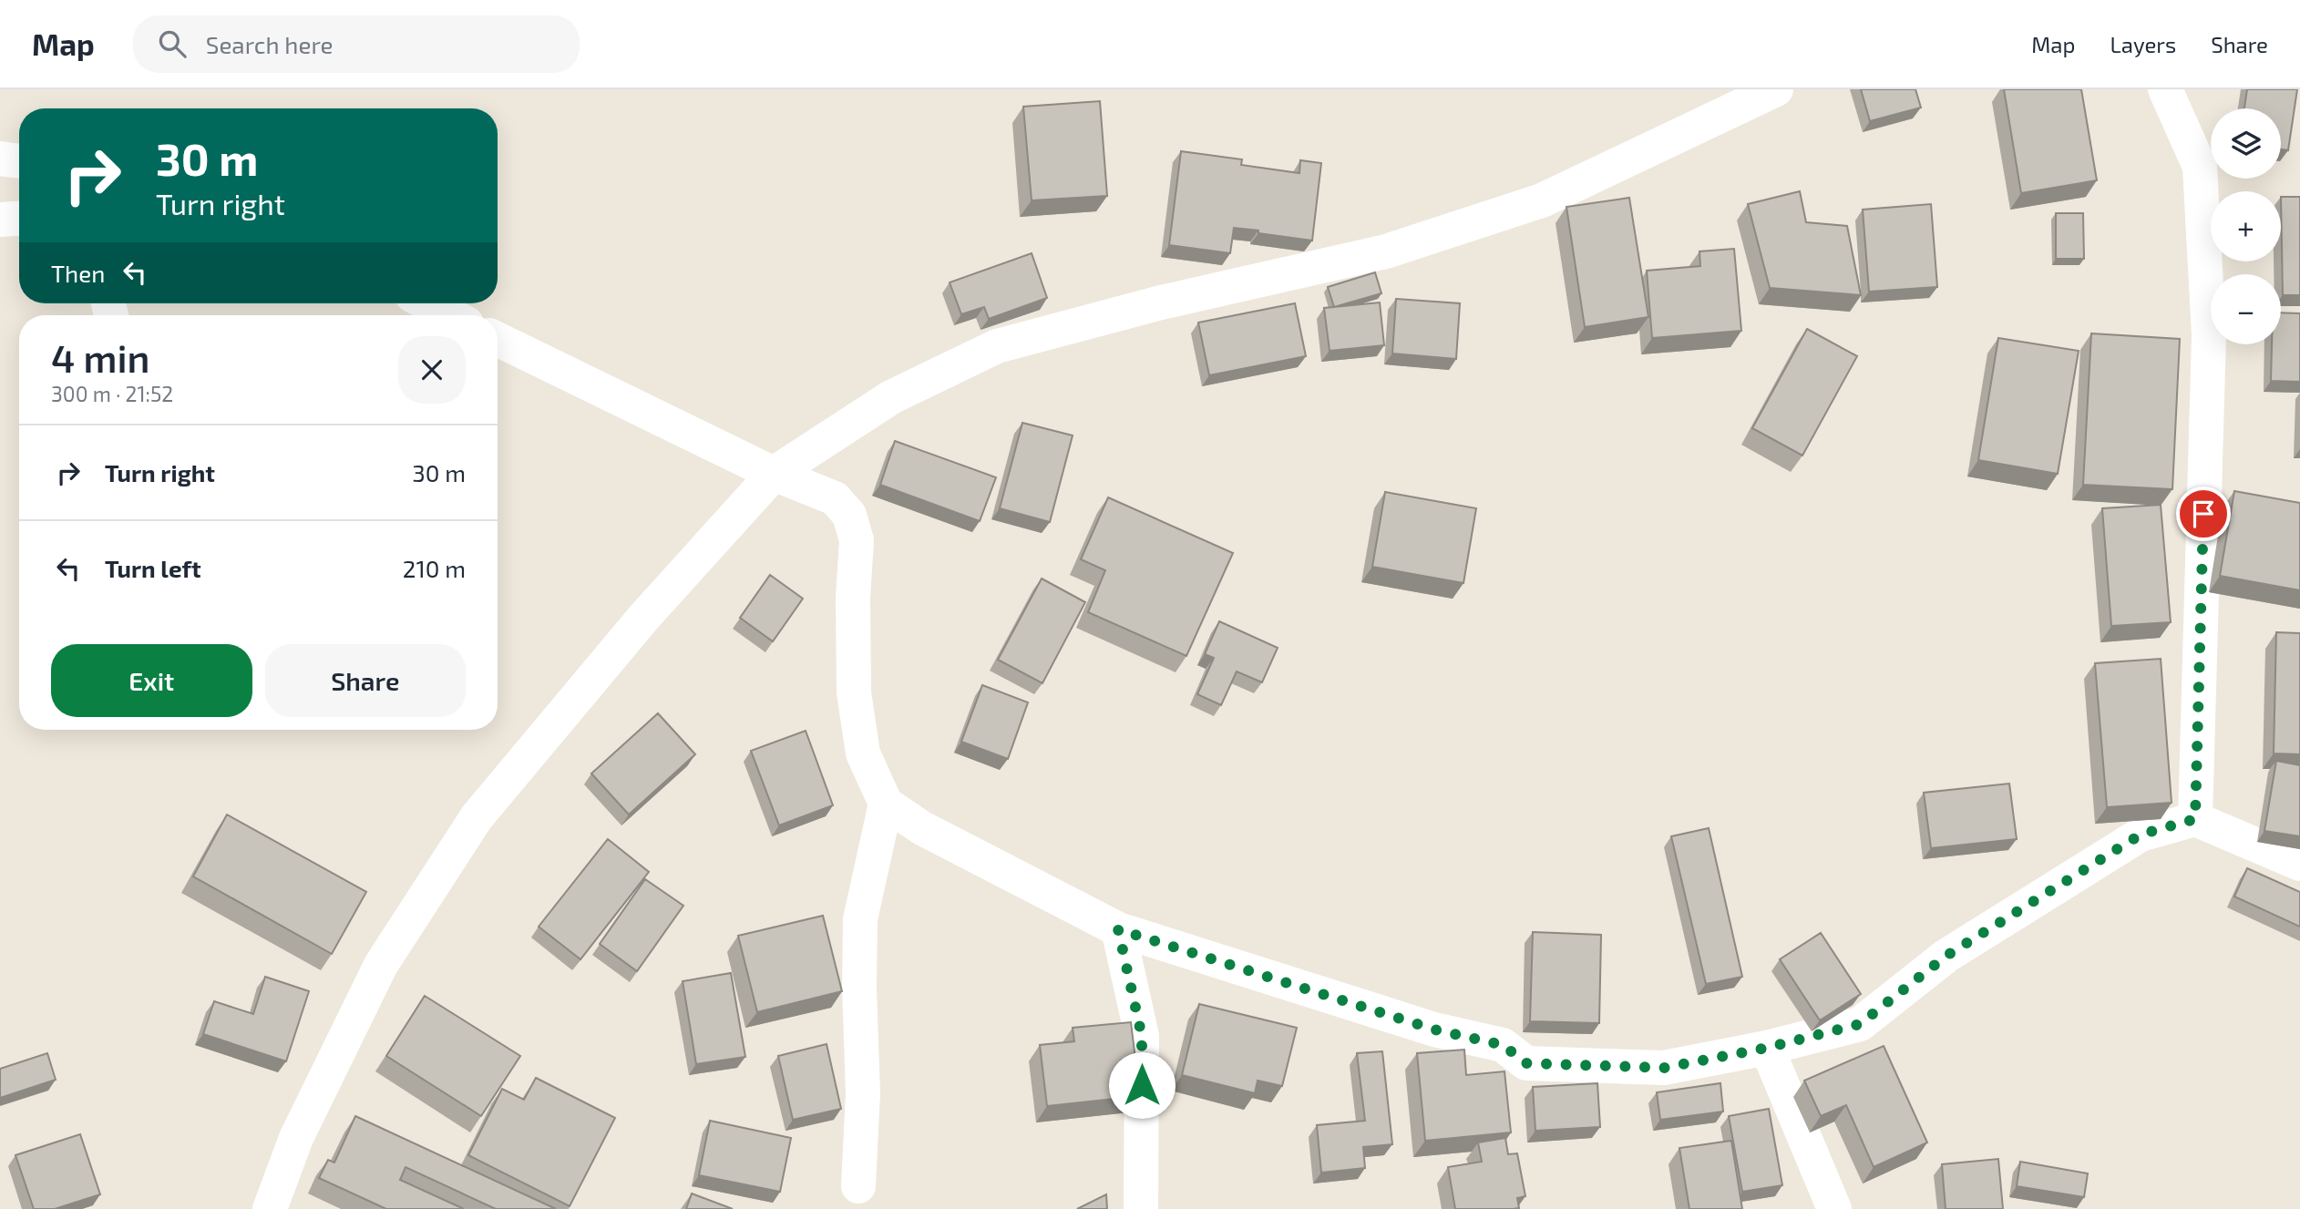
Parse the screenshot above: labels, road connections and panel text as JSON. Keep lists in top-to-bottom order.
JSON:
{
  "page": {
    "header": "Map",
    "search": "Search here",
    "nav": ["Map", "Layers", "Share"],
    "map_buttons": ["+", "−"],
    "turn": ["30 m", "Turn right"],
    "then": "Then",
    "heading": ["4 min", "300 m · 21:52"],
    "list": [
      {
        "name": "Turn right",
        "value": "30 m"
      },
      {
        "name": "Turn left",
        "value": "210 m"
      }
    ],
    "buttons": ["Exit", "Share"]
  }
}
